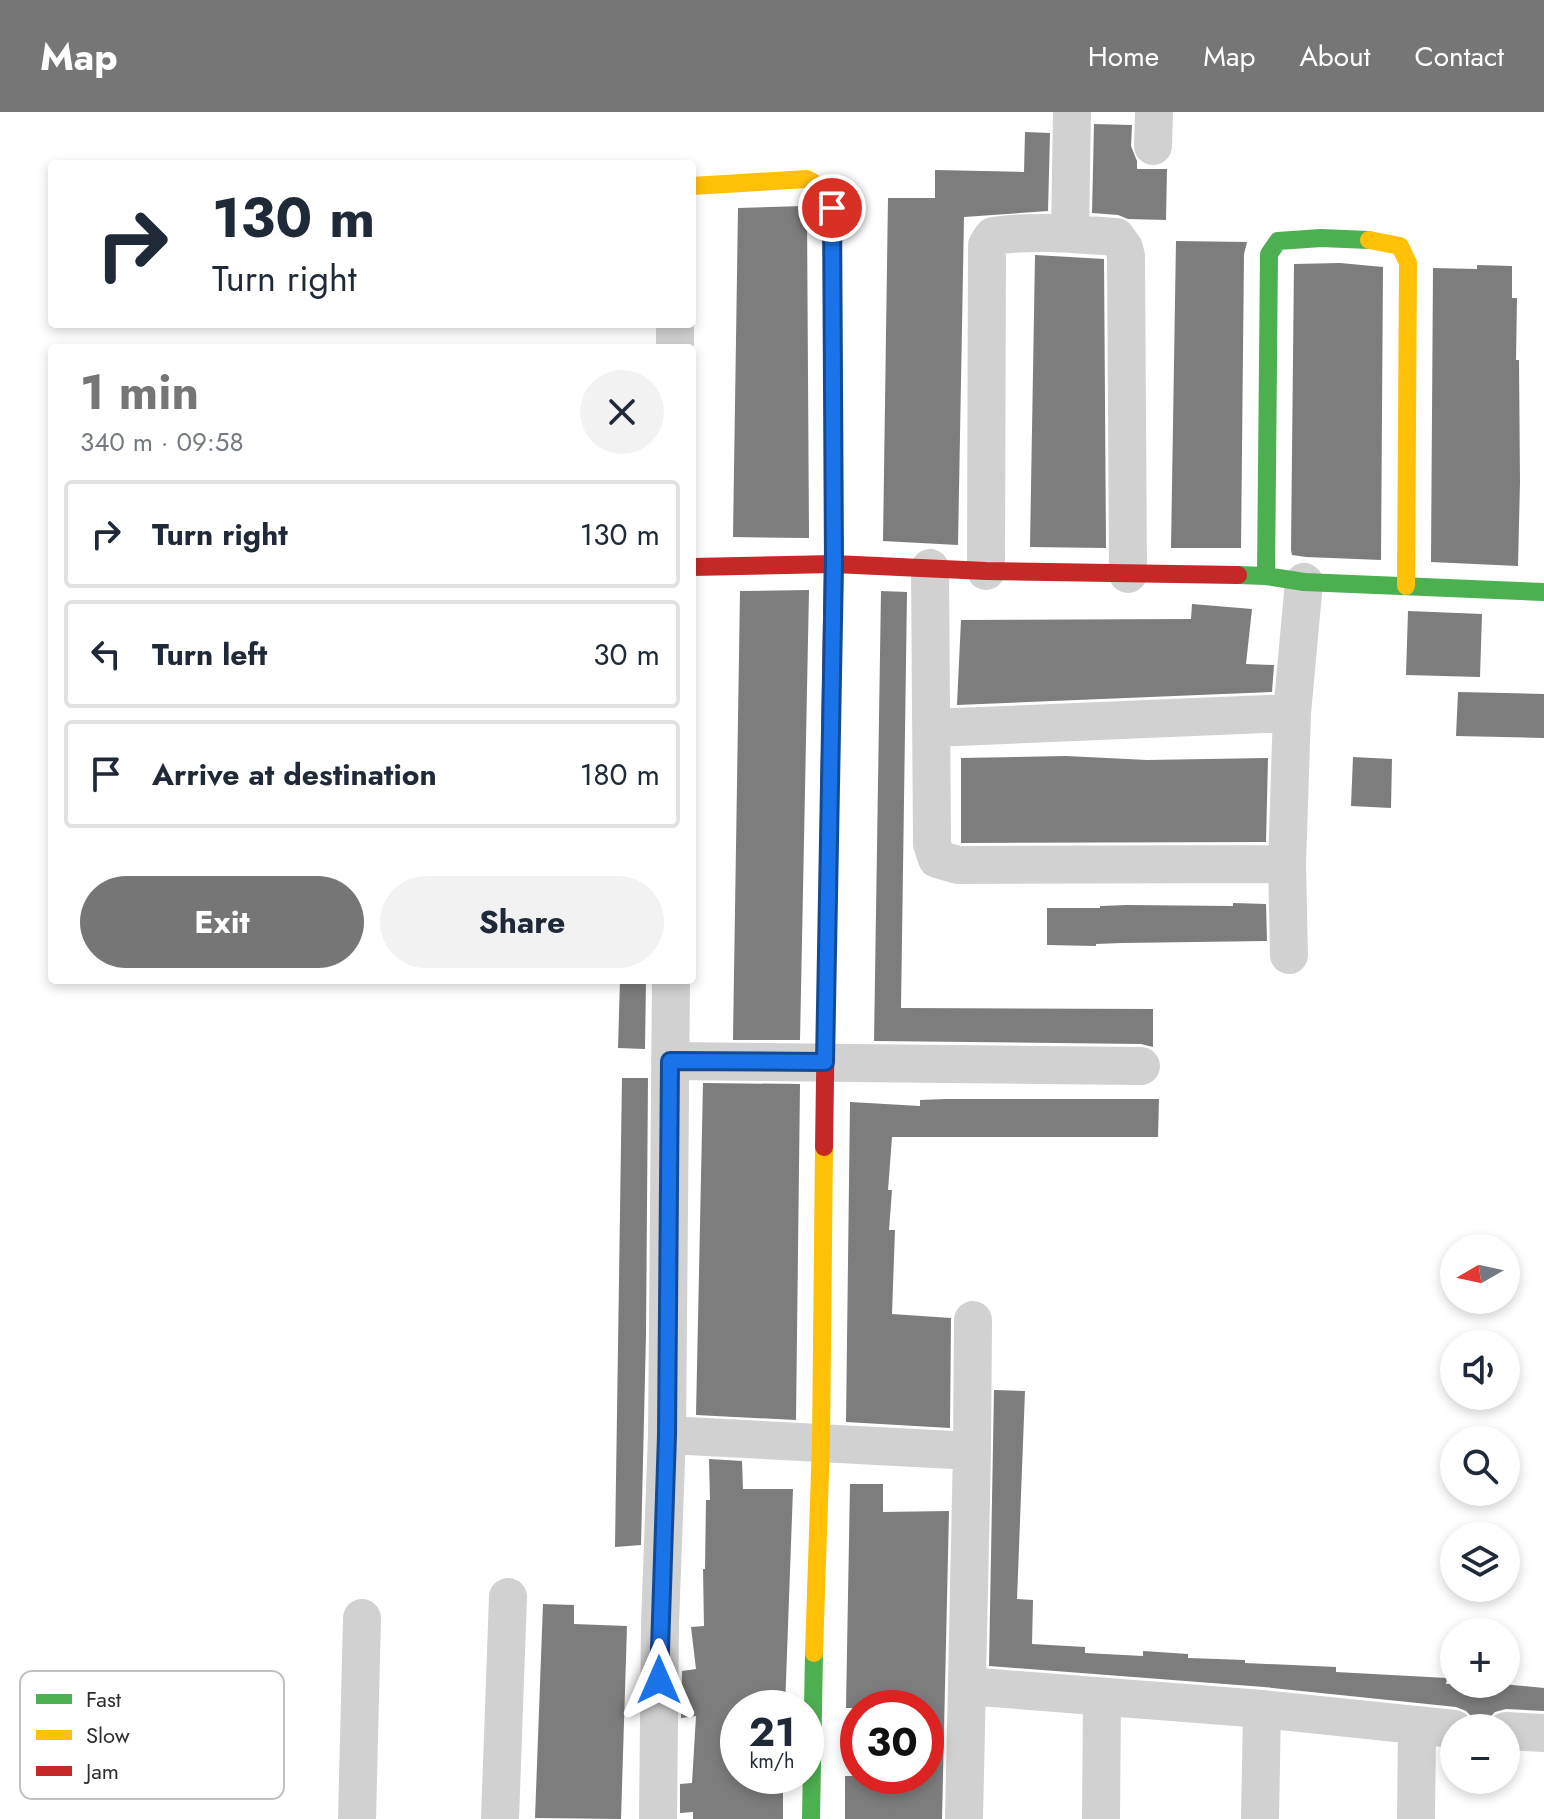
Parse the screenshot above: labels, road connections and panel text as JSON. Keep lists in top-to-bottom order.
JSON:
{
  "legend": ["Fast", "Slow", "Jam"],
  "north": "left",
  "page": {
    "header": "Map",
    "nav": [
      "Home",
      "Map",
      "About",
      "Contact"
    ],
    "turn": ["130 m", "Turn right"],
    "heading": ["1 min", "340 m · 09:58"],
    "list": [
      {
        "name": "Turn right",
        "value": "130 m"
      },
      {
        "name": "Turn left",
        "value": "30 m"
      },
      {
        "name": "Arrive at destination",
        "value": "180 m"
      }
    ],
    "buttons": ["Exit", "Share"],
    "map_buttons": ["+", "−"],
    "speed": "21 km/h",
    "limit": "30"
  }
}
